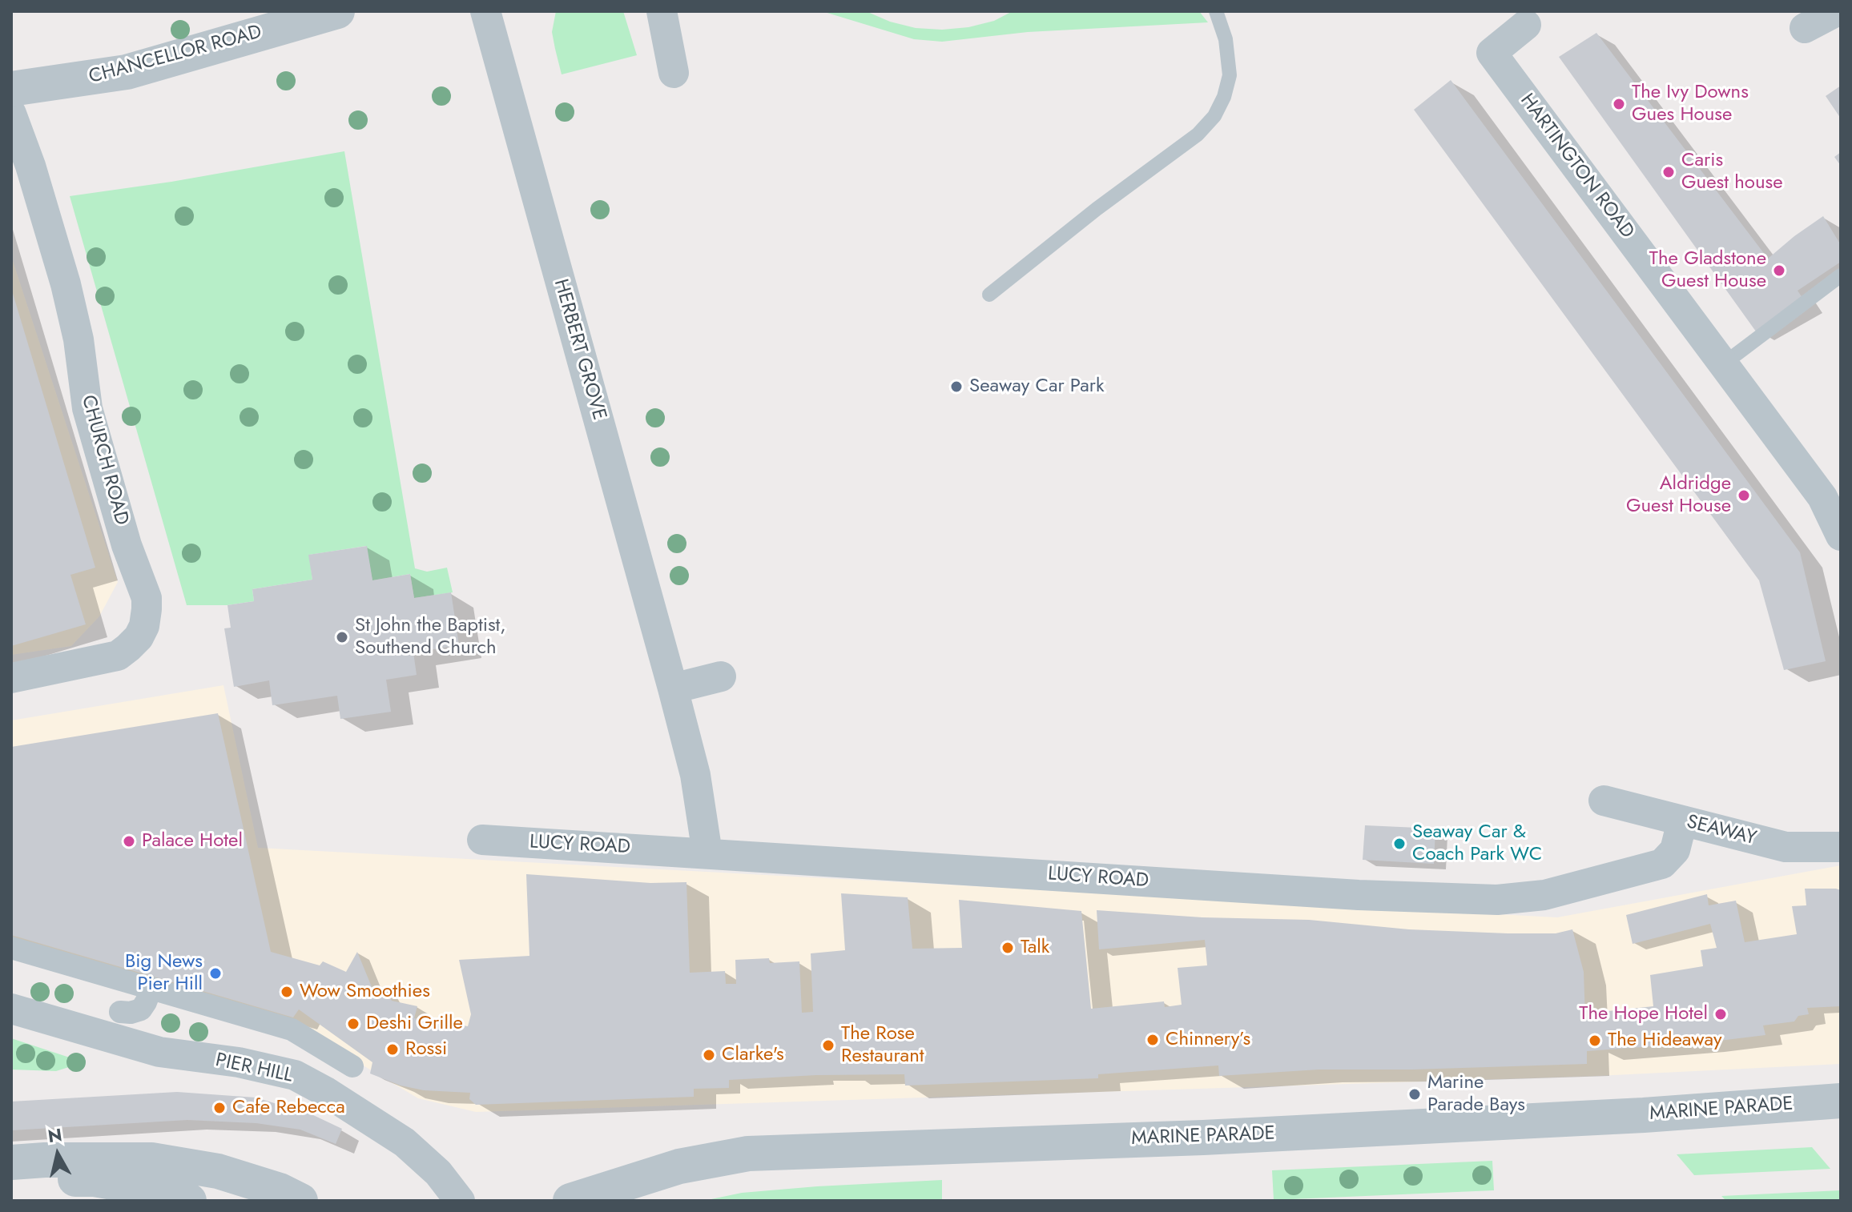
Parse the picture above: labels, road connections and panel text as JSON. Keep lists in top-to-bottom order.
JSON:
{
  "streets": {
    "street": [
      "CHANCELLOR ROAD",
      "HARTINGTON ROAD",
      "HERBERT GROVE",
      "CHURCH ROAD",
      "SEAWAY",
      "LUCY ROAD",
      "PIER HILL",
      "MARINE PARADE"
    ]
  },
  "crossings": [
    ["HERBERT GROVE", "LUCY ROAD"],
    ["SEAWAY", "LUCY ROAD"]
  ],
  "places": [
    "The Ivy Downs Gues House",
    "Caris Guest house",
    "The Gladstone Guest House",
    "Seaway Car Park",
    "Aldridge Guest House",
    "St John the Baptist, Southend Church",
    "Palace Hotel",
    "Seaway Car & Coach Park WC",
    "Talk",
    "Big News Pier Hill",
    "Wow Smoothies",
    "The Hope Hotel",
    "Deshi Grille",
    "Chinnery’s",
    "The Hideaway",
    "The Rose Restaurant",
    "Rossi",
    "Clarke's",
    "Marine Parade Bays",
    "Cafe Rebecca"
  ],
  "north": "top"
}
